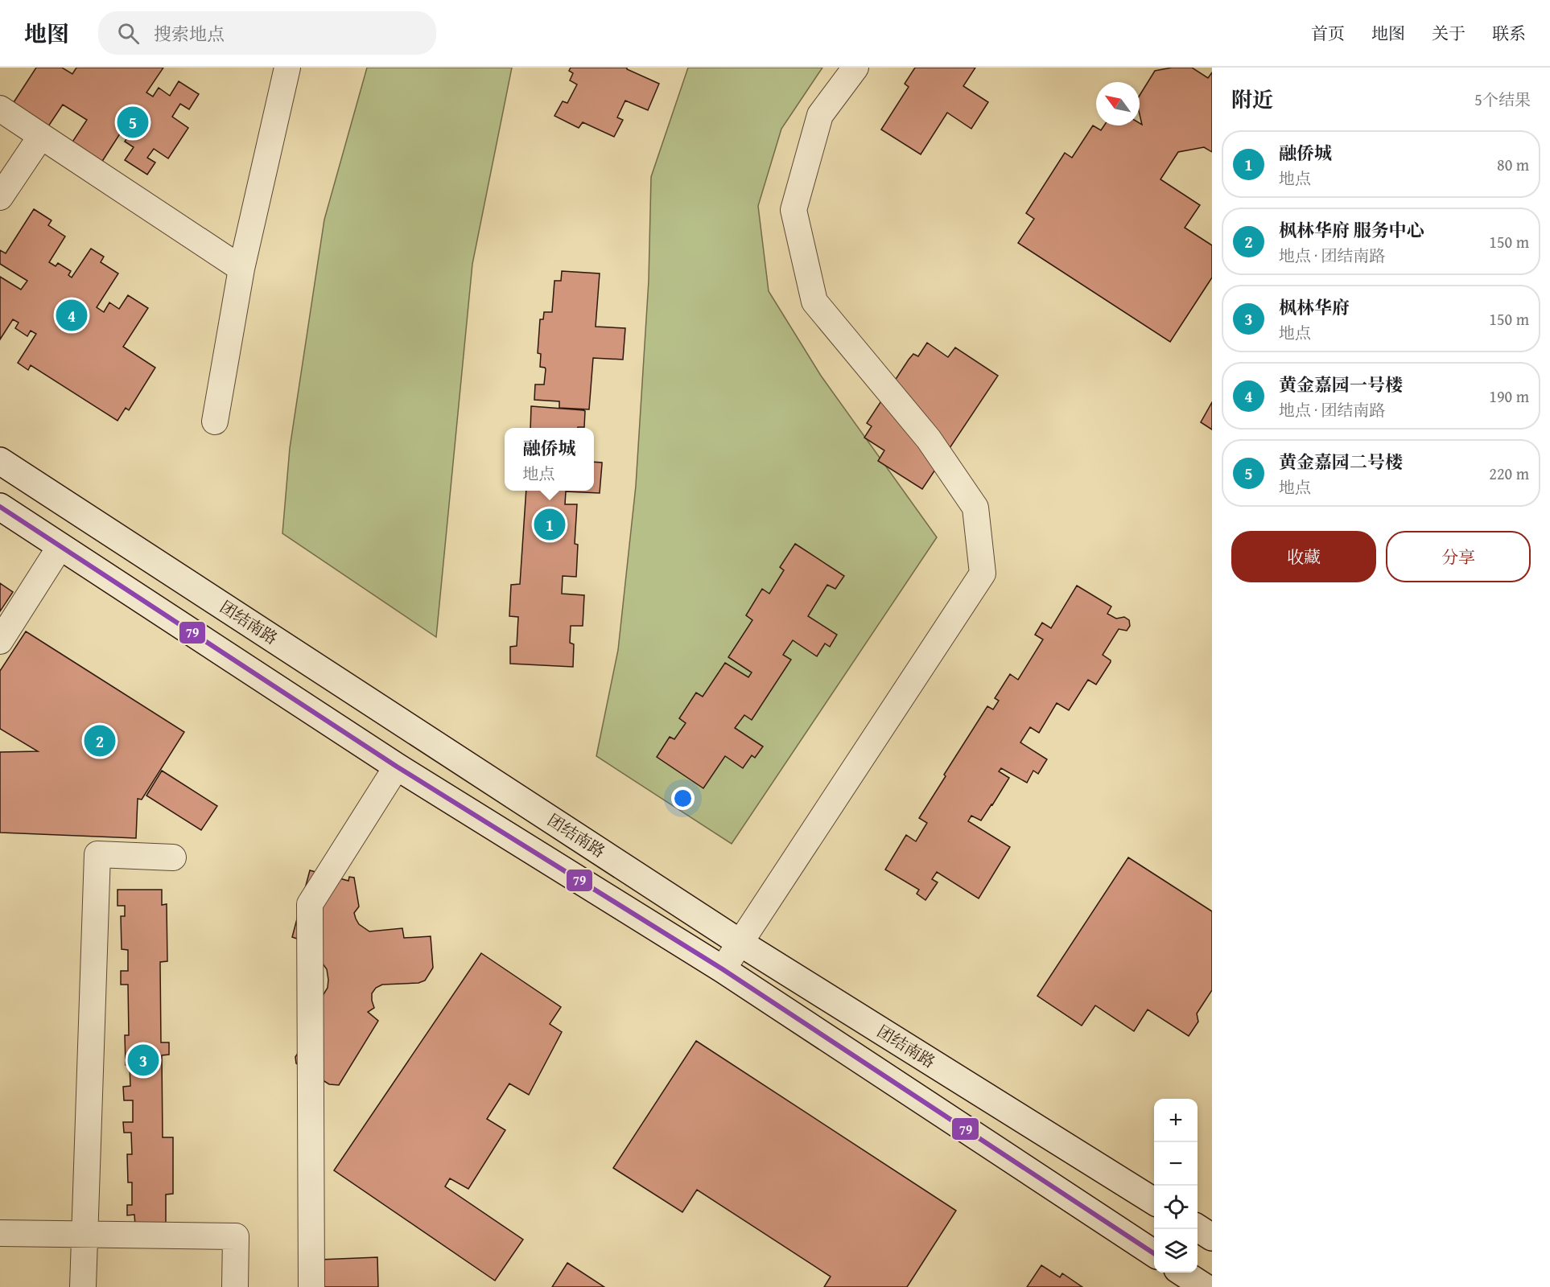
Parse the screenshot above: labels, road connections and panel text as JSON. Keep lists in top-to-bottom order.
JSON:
{
  "streets": {
    "main road": ["团结南路"]
  },
  "lines": ["transit line 79"],
  "north": "top left",
  "page": {
    "header": "地图",
    "search": "搜索地点",
    "nav": [
      "首页",
      "地图",
      "关于",
      "联系"
    ],
    "heading": ["附近", "5个结果"],
    "pins": [
      "5",
      "4",
      "1",
      "2",
      "3"
    ],
    "list": [
      {
        "mark": "1",
        "name": "融侨城",
        "note": "地点",
        "value": "80 m"
      },
      {
        "mark": "2",
        "name": "枫林华府 服务中心",
        "note": "地点 · 团结南路",
        "value": "150 m"
      },
      {
        "mark": "3",
        "name": "枫林华府",
        "note": "地点",
        "value": "150 m"
      },
      {
        "mark": "4",
        "name": "黄金嘉园一号楼",
        "note": "地点 · 团结南路",
        "value": "190 m"
      },
      {
        "mark": "5",
        "name": "黄金嘉园二号楼",
        "note": "地点",
        "value": "220 m"
      }
    ],
    "popup": ["融侨城", "地点"],
    "buttons": ["收藏", "分享"],
    "map_buttons": ["+", "−"]
  }
}
